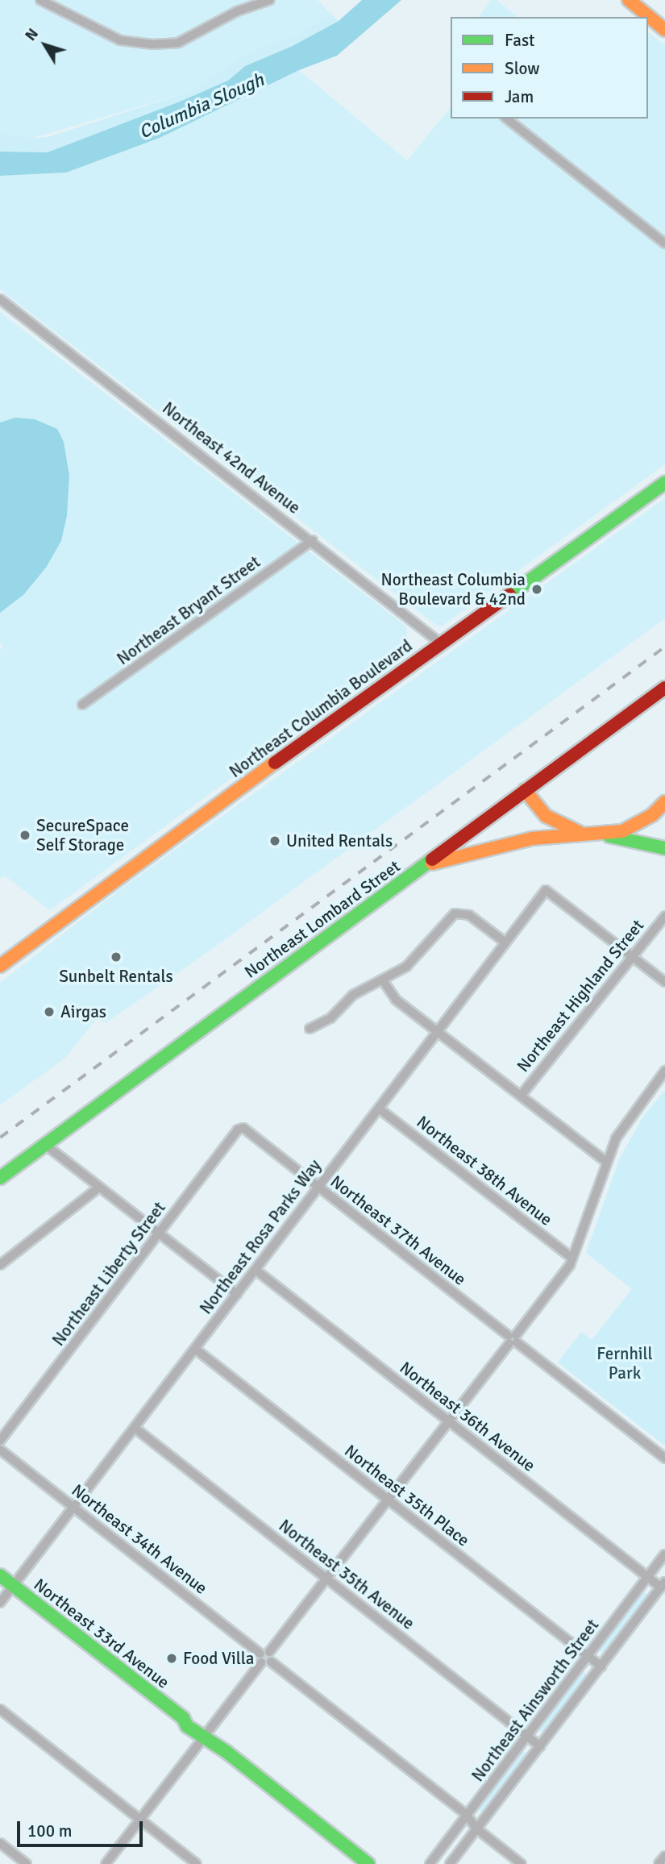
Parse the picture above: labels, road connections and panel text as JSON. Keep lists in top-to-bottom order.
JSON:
{
  "streets": {
    "main road": ["Northeast Columbia Boulevard", "Northeast Lombard Street", "Northeast 33rd Avenue"],
    "street": [
      "Northeast 42nd Avenue",
      "Northeast Bryant Street",
      "Northeast Highland Street",
      "Northeast 38th Avenue",
      "Northeast 37th Avenue",
      "Northeast Rosa Parks Way",
      "Northeast Liberty Street",
      "Northeast 36th Avenue",
      "Northeast 35th Place",
      "Northeast 34th Avenue",
      "Northeast 35th Avenue",
      "Northeast Ainsworth Street"
    ]
  },
  "crossings": [
    ["Northeast 42nd Avenue", "Northeast Bryant Street"],
    ["Northeast 42nd Avenue", "Northeast Columbia Boulevard"],
    ["Northeast Highland Street", "Northeast Rosa Parks Way"],
    ["Northeast 38th Avenue", "Northeast Rosa Parks Way"],
    ["Northeast 37th Avenue", "Northeast Rosa Parks Way"],
    ["Northeast 37th Avenue", "Northeast Liberty Street"],
    ["Northeast Rosa Parks Way", "Northeast 36th Avenue"],
    ["Northeast Rosa Parks Way", "Northeast 35th Place"],
    ["Northeast Rosa Parks Way", "Northeast 34th Avenue"],
    ["Northeast Rosa Parks Way", "Northeast 35th Avenue"],
    ["Northeast Rosa Parks Way", "Northeast 33rd Avenue"],
    ["Northeast 36th Avenue", "Northeast Ainsworth Street"],
    ["Northeast 35th Place", "Northeast Ainsworth Street"],
    ["Northeast 34th Avenue", "Northeast Ainsworth Street"],
    ["Northeast 35th Avenue", "Northeast Ainsworth Street"]
  ],
  "water": ["Columbia Slough"],
  "parks": ["Fernhill Park"],
  "places": [
    "Northeast Columbia Boulevard & 42nd",
    "SecureSpace Self Storage",
    "United Rentals",
    "Sunbelt Rentals",
    "Airgas",
    "Food Villa"
  ],
  "legend": ["Fast", "Slow", "Jam"],
  "scale_bar": "100 m",
  "north": "top left"
}
